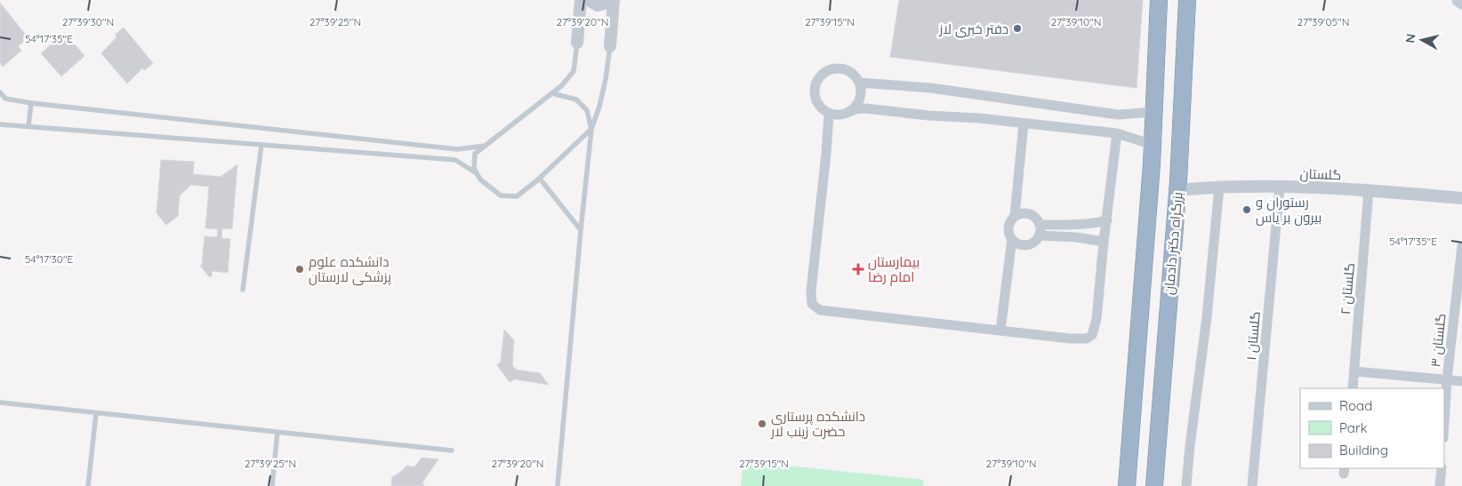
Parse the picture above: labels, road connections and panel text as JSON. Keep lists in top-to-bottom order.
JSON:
{
  "streets": {
    "highway": ["بزرگراه دکتر دادمان"],
    "street": [
      "گلستان",
      "گلستان ۲",
      "گلستان ۱",
      "گلستان ۳"
    ]
  },
  "crossings": [
    ["گلستان", "بزرگراه دکتر دادمان"],
    ["گلستان", "گلستان ۲"],
    ["گلستان", "گلستان ۱"]
  ],
  "places": {
    "other": [
      "دفتر خبری لاز",
      "رستوران و بیرون بر یاس",
      "دانشکده علوم پزشکی لارستان",
      "دانشکده پرستاری حضرت زینب لار"
    ],
    "health": ["بیمارستان امام رضا"]
  },
  "legend": ["Road", "Park", "Building"],
  "north": "left",
  "coordinates": [
    "27°39'30\"N",
    "27°39'25\"N",
    "27°39'20\"N",
    "27°39'15\"N",
    "27°39'10\"N",
    "27°39'05\"N",
    "54°17'35\"E",
    "54°17'30\"E"
  ]
}
